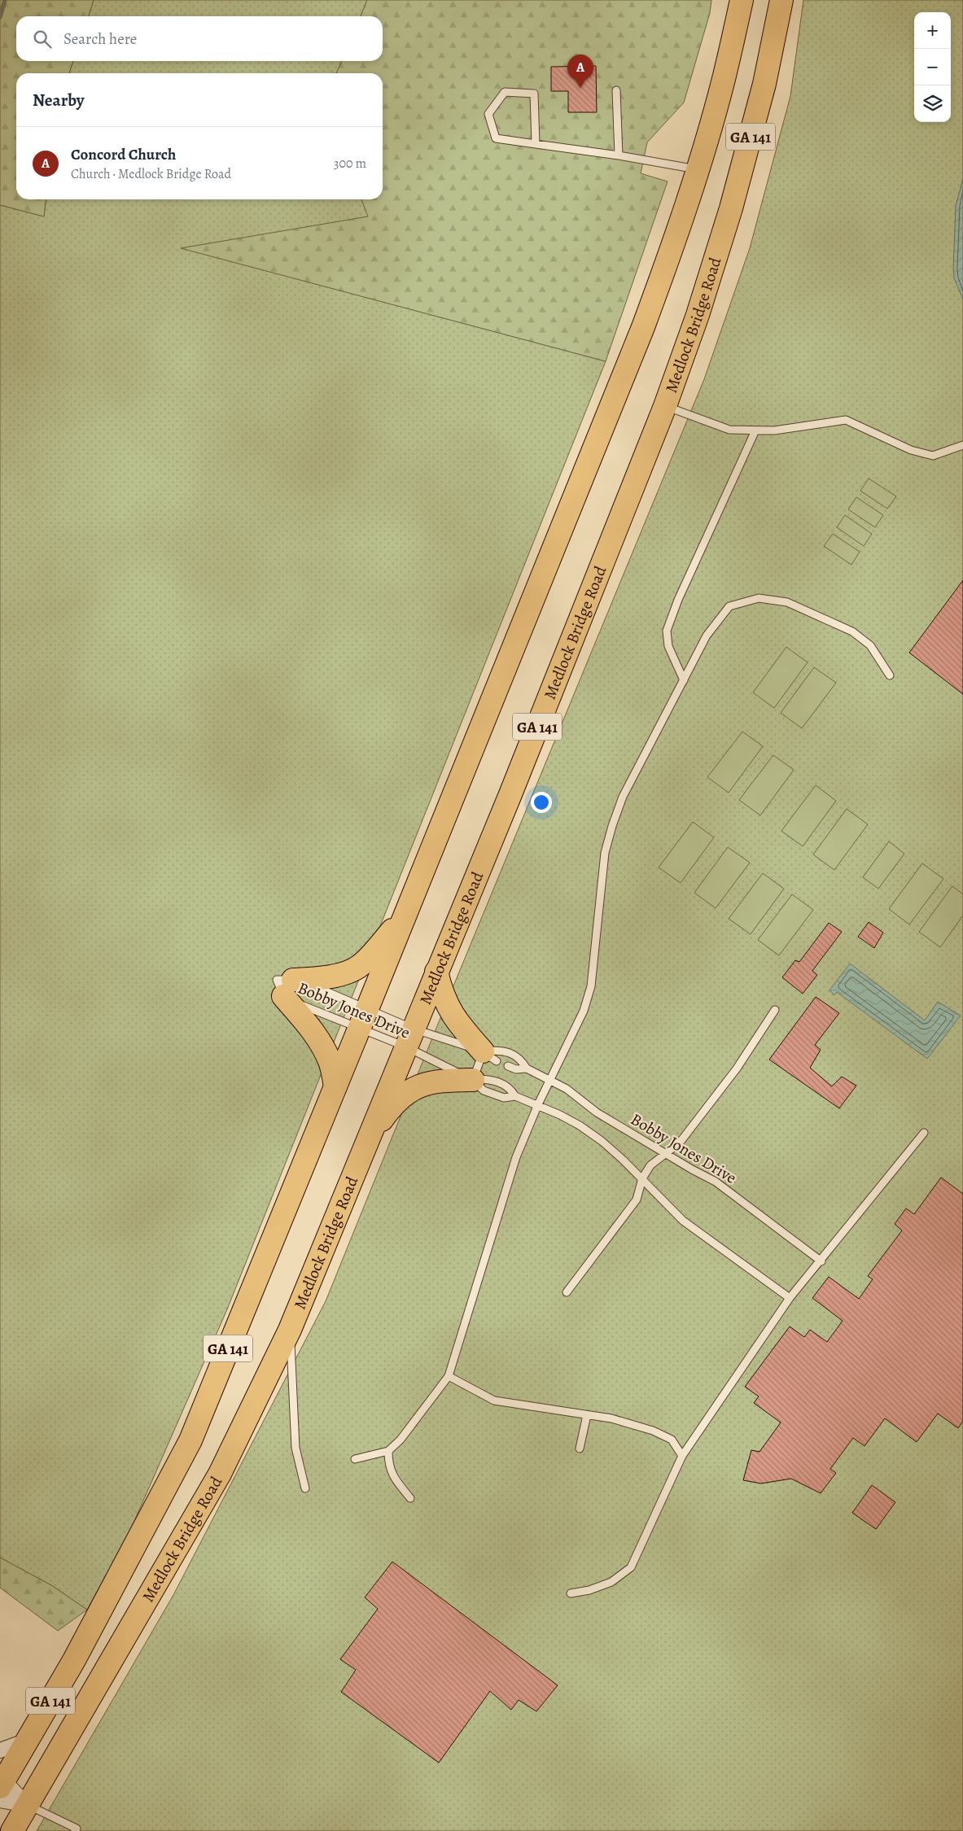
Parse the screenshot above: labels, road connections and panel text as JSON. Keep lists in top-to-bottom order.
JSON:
{
  "streets": {
    "highway": ["GA 141", "Medlock Bridge Road"],
    "lane": ["Bobby Jones Drive"]
  },
  "crossings": [
    ["GA 141", "Bobby Jones Drive"],
    ["Medlock Bridge Road", "Bobby Jones Drive"]
  ],
  "page": {
    "map_buttons": ["+", "−"],
    "search": "Search here",
    "pins": "A",
    "heading": "Nearby",
    "list": [
      {
        "mark": "A",
        "name": "Concord Church",
        "note": "Church · Medlock Bridge Road",
        "value": "300 m"
      }
    ]
  }
}
